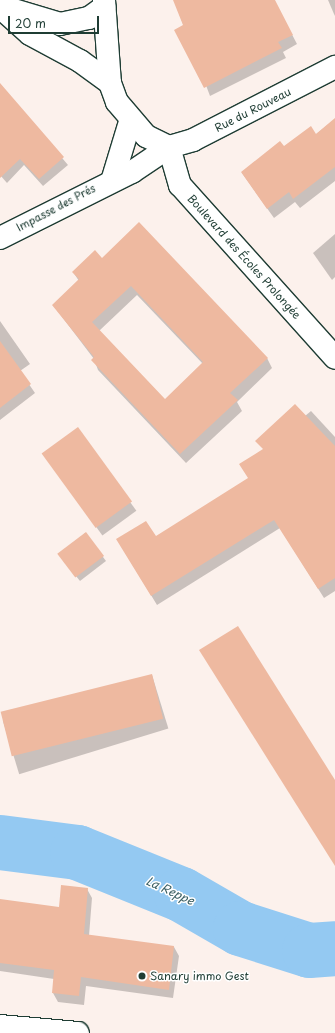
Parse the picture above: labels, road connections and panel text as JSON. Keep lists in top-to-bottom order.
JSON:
{
  "streets": {
    "street": ["Rue du Rouveau", "Impasse des Prés", "Boulevard des Écoles Prolongée"]
  },
  "crossings": [
    ["Rue du Rouveau", "Impasse des Prés"],
    ["Rue du Rouveau", "Boulevard des Écoles Prolongée"],
    ["Impasse des Prés", "Boulevard des Écoles Prolongée"]
  ],
  "water": ["La Reppe"],
  "places": ["Sanary immo Gest"],
  "scale_bar": "20 m"
}
